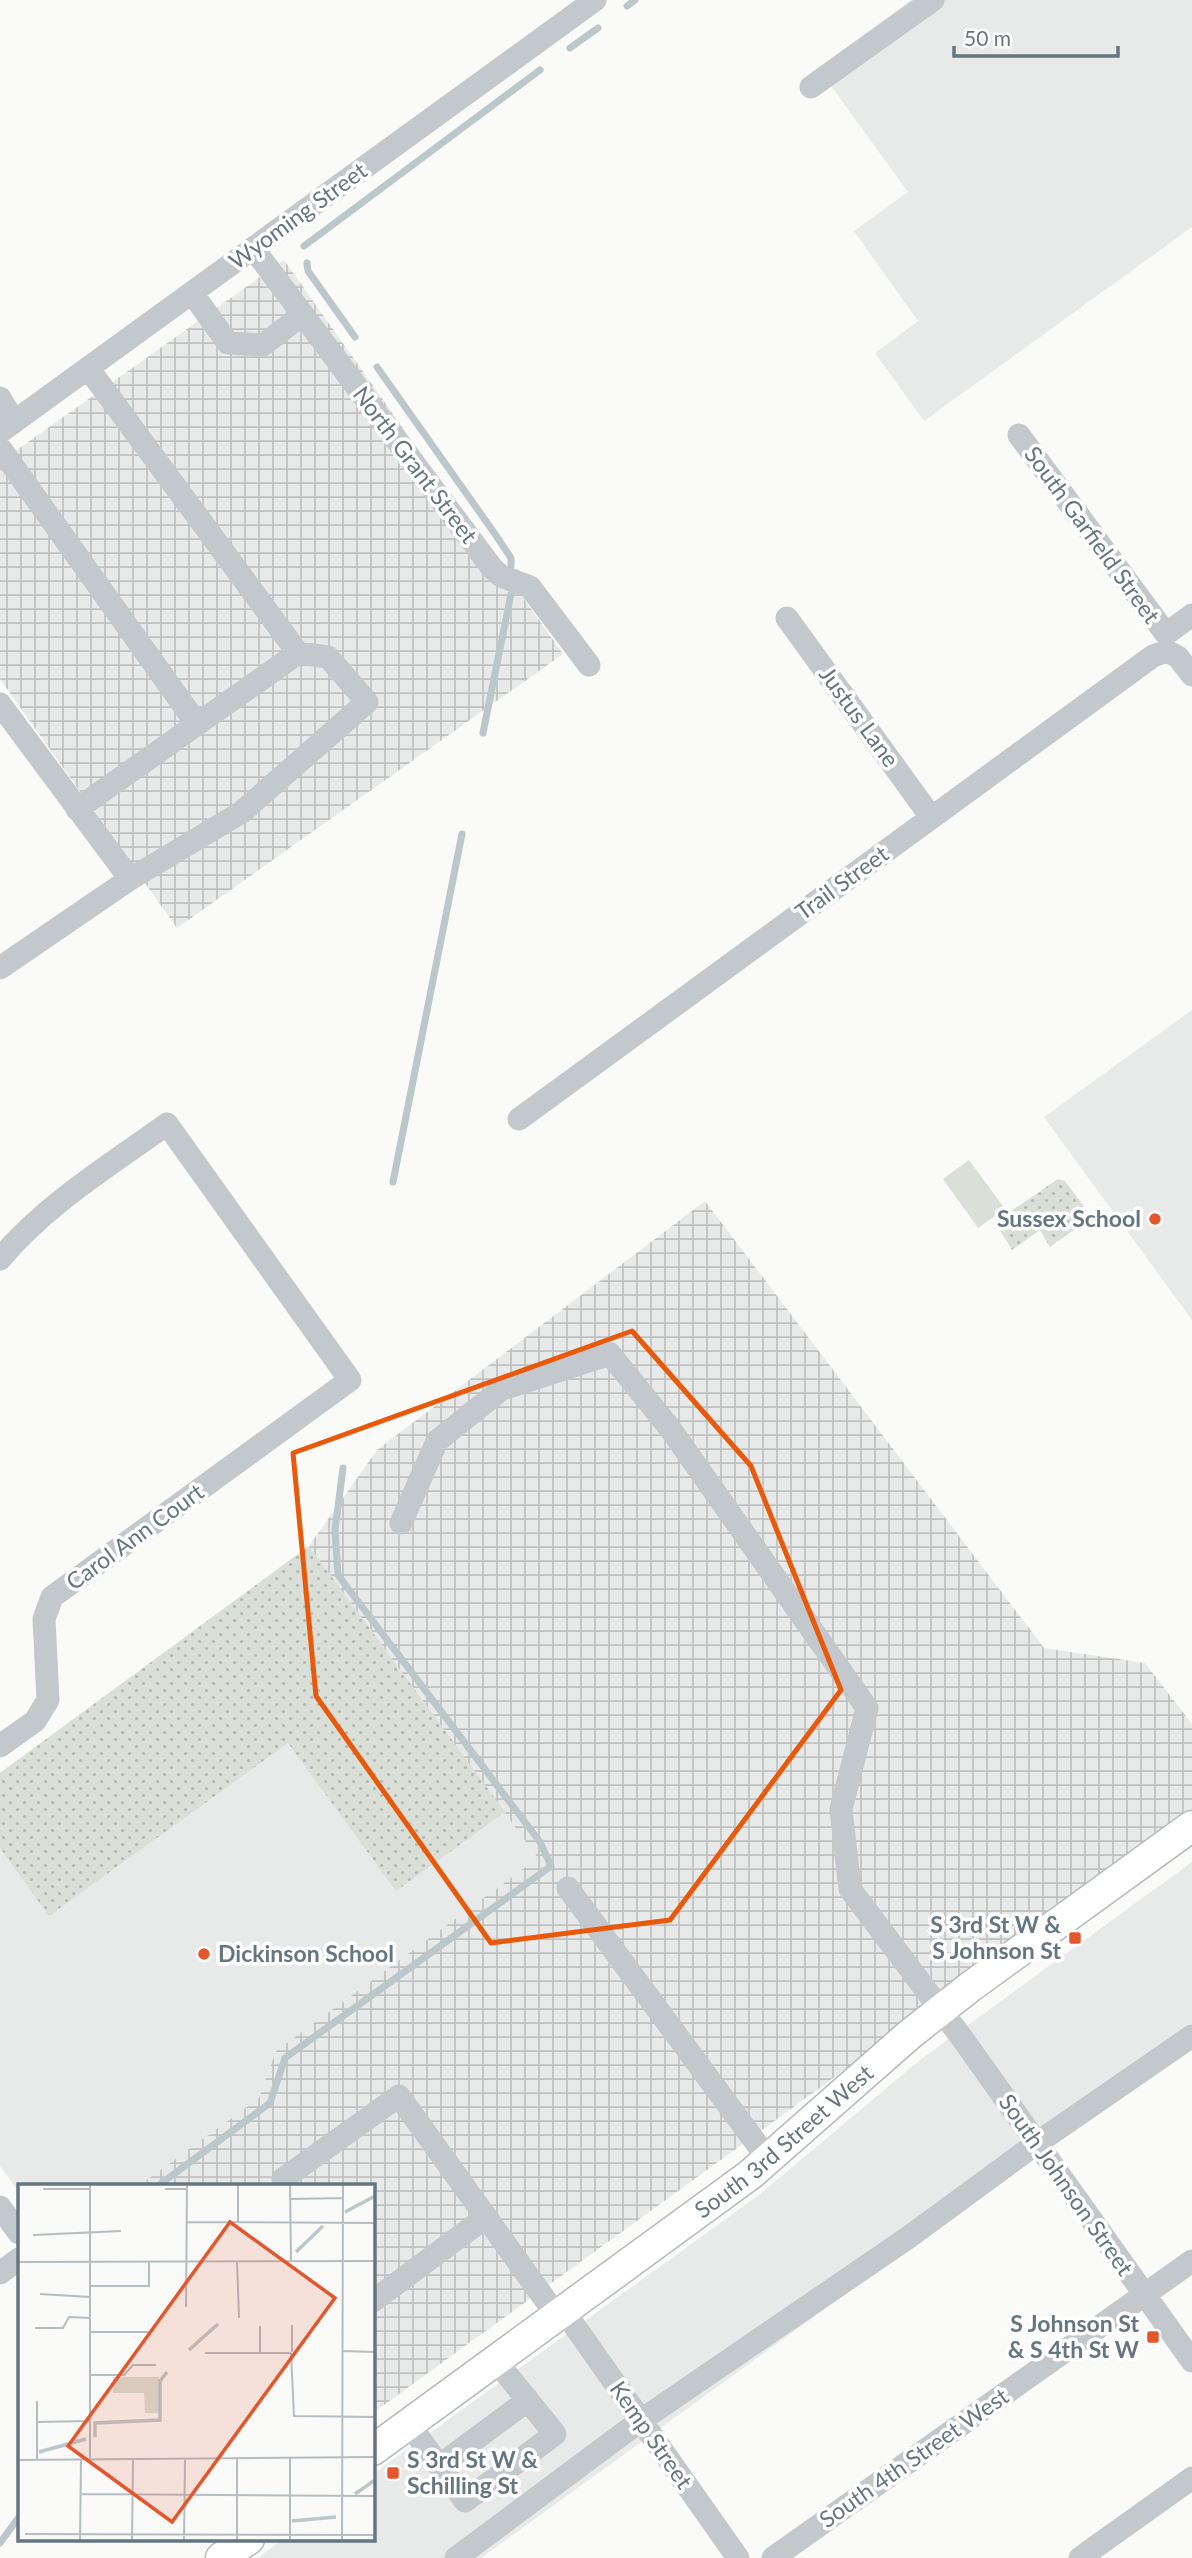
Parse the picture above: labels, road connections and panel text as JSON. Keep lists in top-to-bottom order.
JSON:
{
  "streets": {
    "main road": ["South 3rd Street West"],
    "street": [
      "Wyoming Street",
      "North Grant Street",
      "South Garfield Street",
      "Justus Lane",
      "Trail Street",
      "Carol Ann Court",
      "South Johnson Street",
      "Kemp Street",
      "South 4th Street West"
    ]
  },
  "crossings": [
    ["Wyoming Street", "North Grant Street"],
    ["South Garfield Street", "Trail Street"],
    ["Justus Lane", "Trail Street"],
    ["South 3rd Street West", "South Johnson Street"],
    ["South 3rd Street West", "Kemp Street"],
    ["South Johnson Street", "South 4th Street West"]
  ],
  "places": {
    "other": ["Sussex School", "Dickinson School"],
    "transit": ["S 3rd St W & S Johnson St", "S Johnson St & S 4th St W", "S 3rd St W & Schilling St"]
  },
  "scale_bar": "50 m"
}
